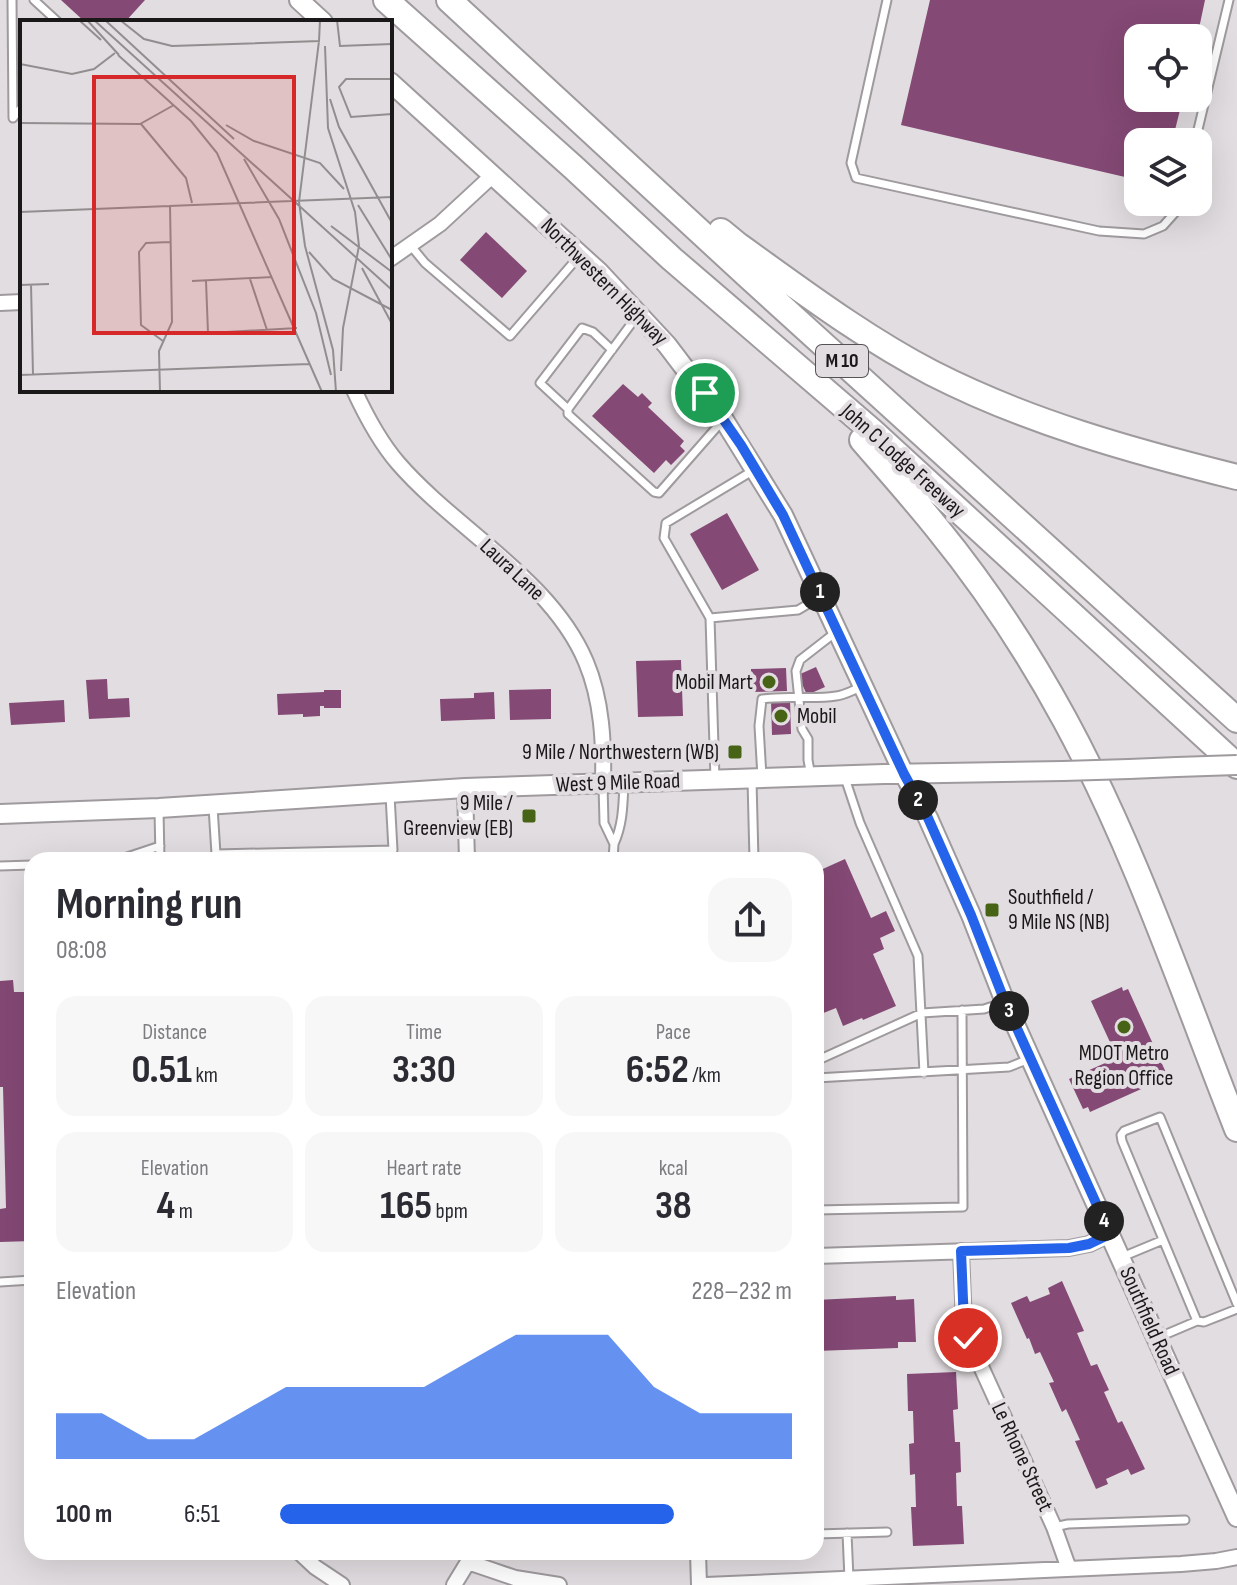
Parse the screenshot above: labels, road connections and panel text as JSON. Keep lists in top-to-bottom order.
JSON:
{
  "streets": {
    "highway": ["M 10", "John C Lodge Freeway"],
    "main road": ["Northwestern Highway", "West 9 Mile Road", "Southfield Road"],
    "street": ["Laura Lane", "Le Rhone Street"]
  },
  "crossings": [
    ["Northwestern Highway", "West 9 Mile Road"],
    ["Northwestern Highway", "Southfield Road"],
    ["John C Lodge Freeway", "West 9 Mile Road"],
    ["Laura Lane", "West 9 Mile Road"],
    ["West 9 Mile Road", "Southfield Road"]
  ],
  "places": {
    "other": ["Mobil Mart", "Mobil", "MDOT Metro Region Office"],
    "transit": ["9 Mile / Northwestern (WB)", "9 Mile / Greenview (EB)", "Southfield / 9 Mile NS (NB)"]
  },
  "page": {
    "pins": [
      "1",
      "2",
      "3",
      "4"
    ],
    "heading": ["Morning run", "08:08"],
    "stats": [
      ["Distance", "0.51 km"],
      ["Time", "3:30"],
      ["Pace", "6:52 /km"],
      ["Elevation", "4 m"],
      ["Heart rate", "165 bpm"],
      ["kcal", "38"]
    ],
    "chart": ["Elevation", "228–232 m"],
    "list": [
      {
        "name": "100 m",
        "note": "6:51"
      }
    ]
  }
}
